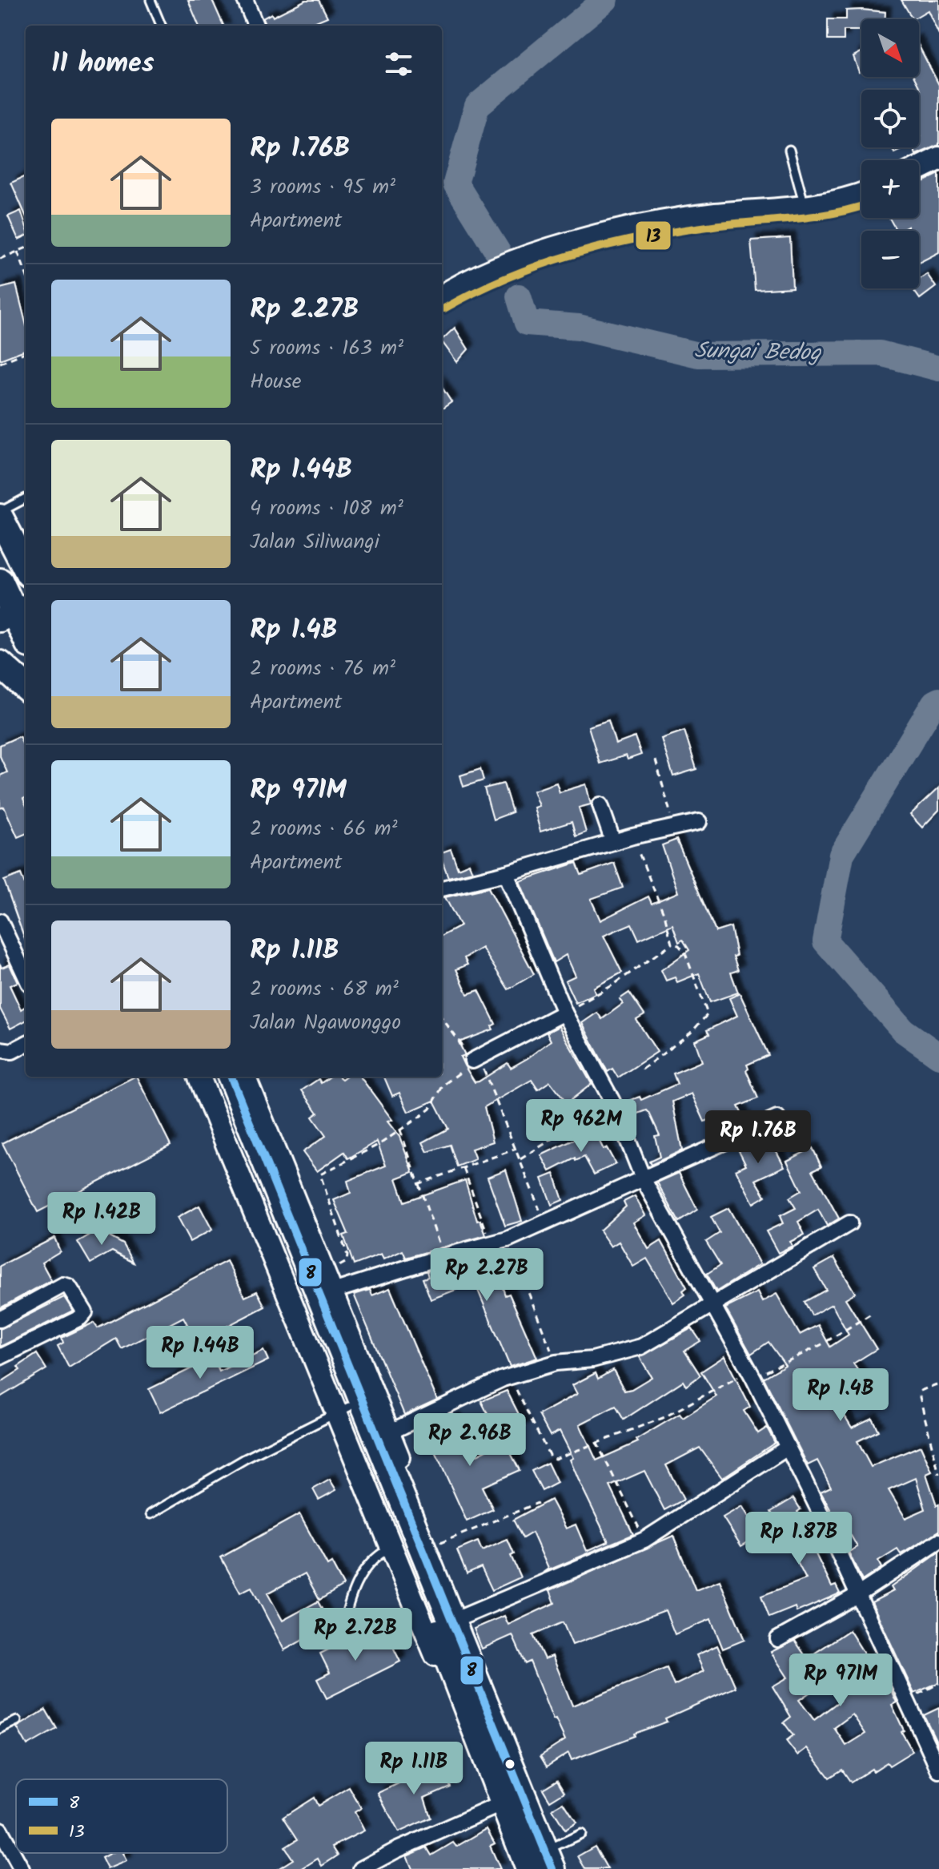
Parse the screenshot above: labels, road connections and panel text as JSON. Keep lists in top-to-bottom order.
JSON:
{
  "water": ["Sungai Bedog"],
  "lines": ["transit line 13", "transit line 8"],
  "legend": ["8", "13"],
  "north": "bottom right",
  "page": {
    "map_buttons": ["+", "−"],
    "heading": "11 homes",
    "list": [
      {
        "name": "Rp 1.76B",
        "note": "3 rooms · 95 m² · Apartment"
      },
      {
        "name": "Rp 2.27B",
        "note": "5 rooms · 163 m² · House"
      },
      {
        "name": "Rp 1.44B",
        "note": "4 rooms · 108 m² · Jalan Siliwangi"
      },
      {
        "name": "Rp 1.4B",
        "note": "2 rooms · 76 m² · Apartment"
      },
      {
        "name": "Rp 971M",
        "note": "2 rooms · 66 m² · Apartment"
      },
      {
        "name": "Rp 1.11B",
        "note": "2 rooms · 68 m² · Jalan Ngawonggo"
      }
    ],
    "price": [
      "Rp 962M",
      "Rp 1.76B",
      "Rp 1.42B",
      "Rp 2.27B",
      "Rp 1.44B",
      "Rp 1.4B",
      "Rp 2.96B",
      "Rp 1.87B",
      "Rp 2.72B",
      "Rp 971M",
      "Rp 1.11B"
    ]
  }
}
